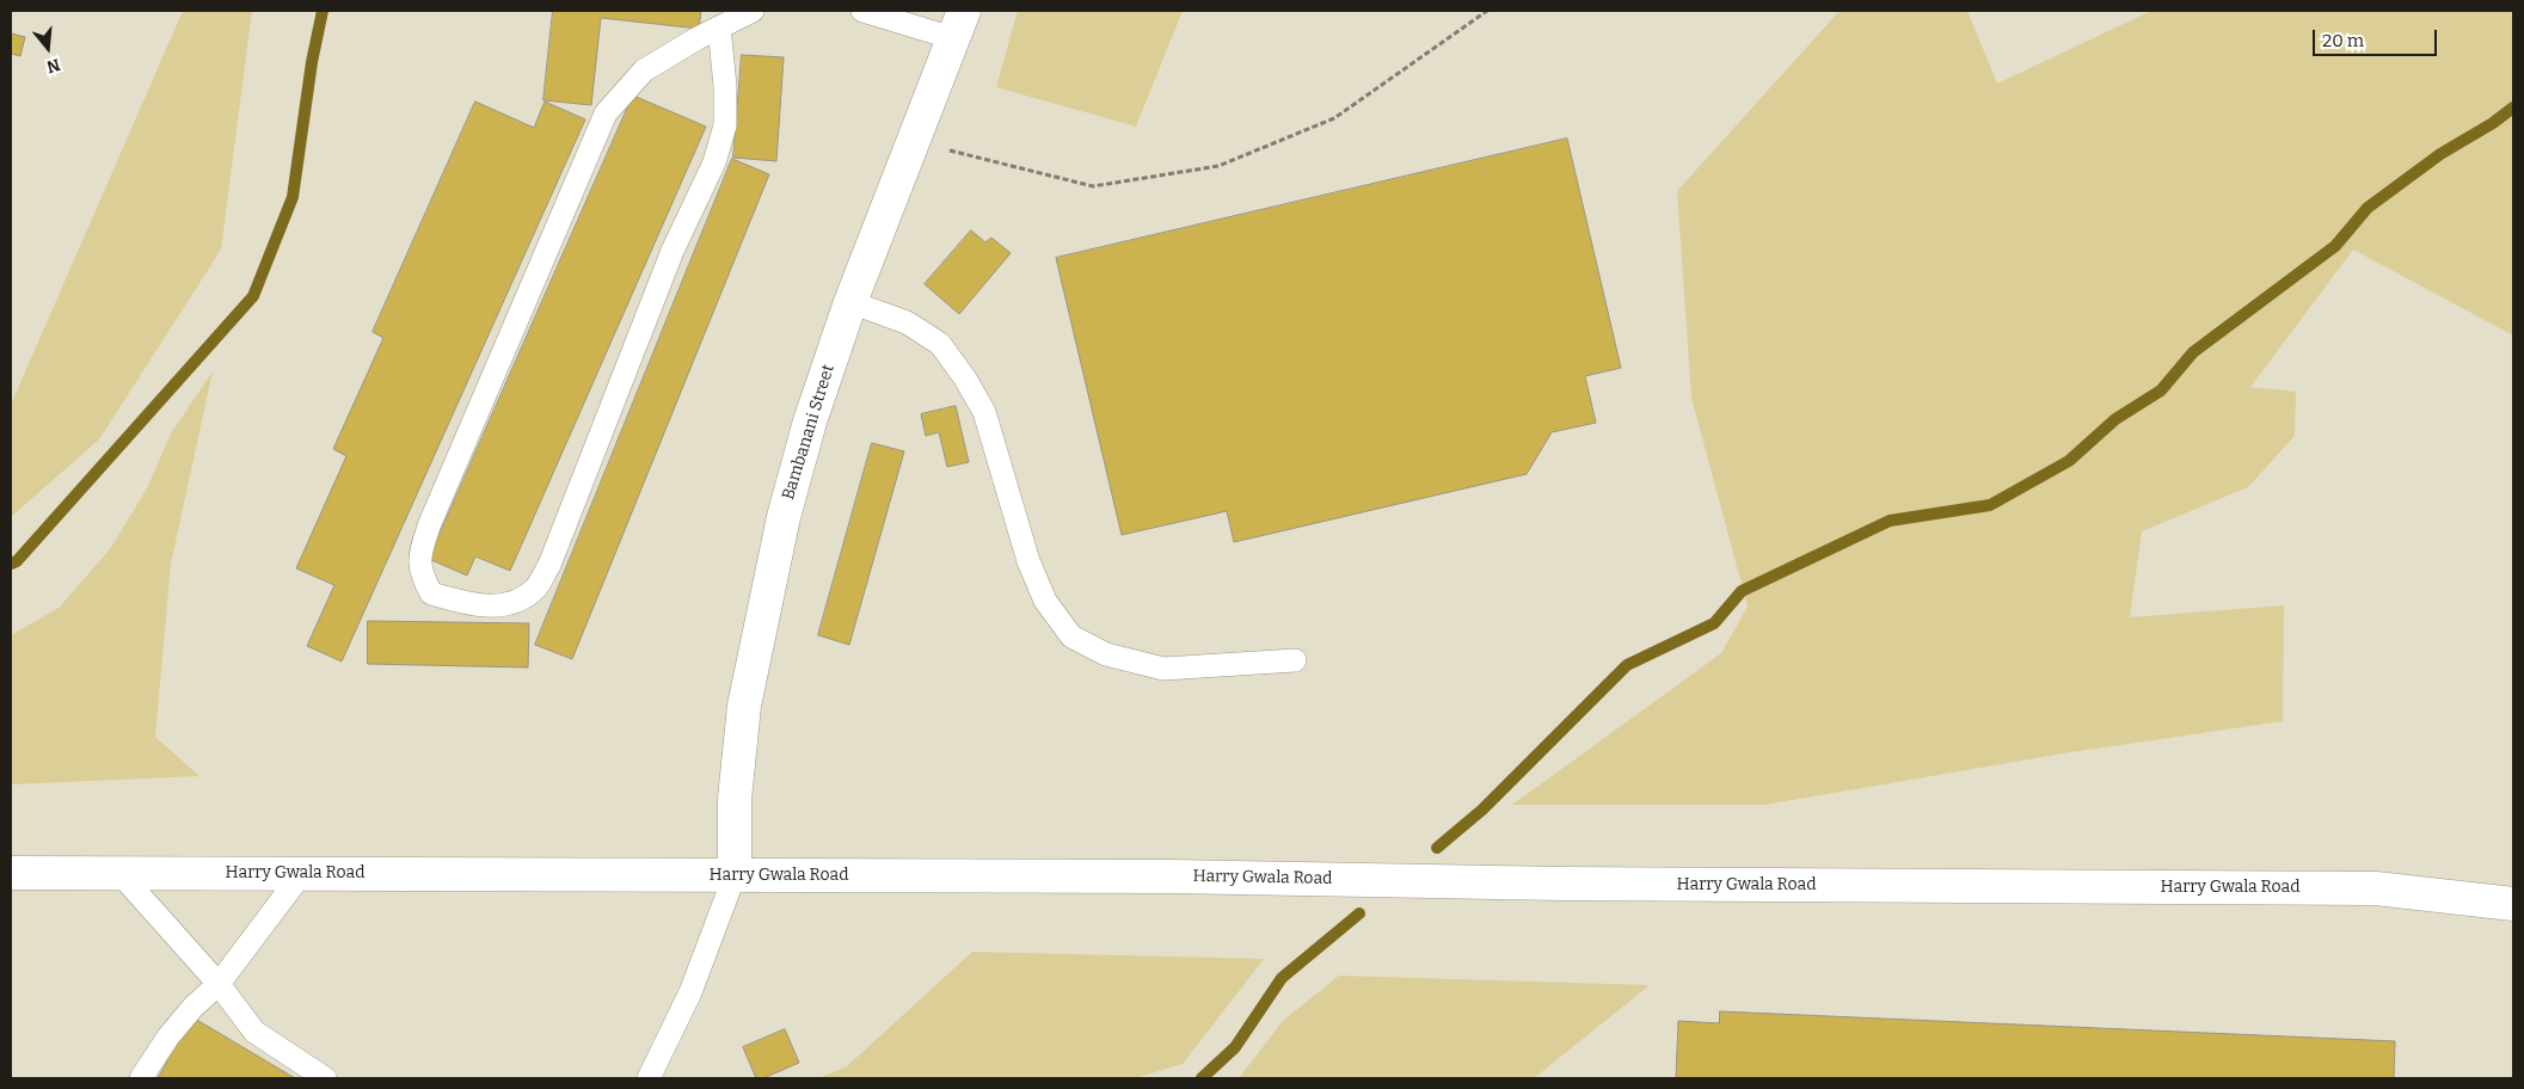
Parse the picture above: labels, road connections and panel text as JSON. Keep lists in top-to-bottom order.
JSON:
{
  "streets": {
    "main road": ["Bambanani Street", "Harry Gwala Road"]
  },
  "crossings": [
    ["Bambanani Street", "Harry Gwala Road"]
  ],
  "scale_bar": "20 m",
  "north": "bottom"
}
